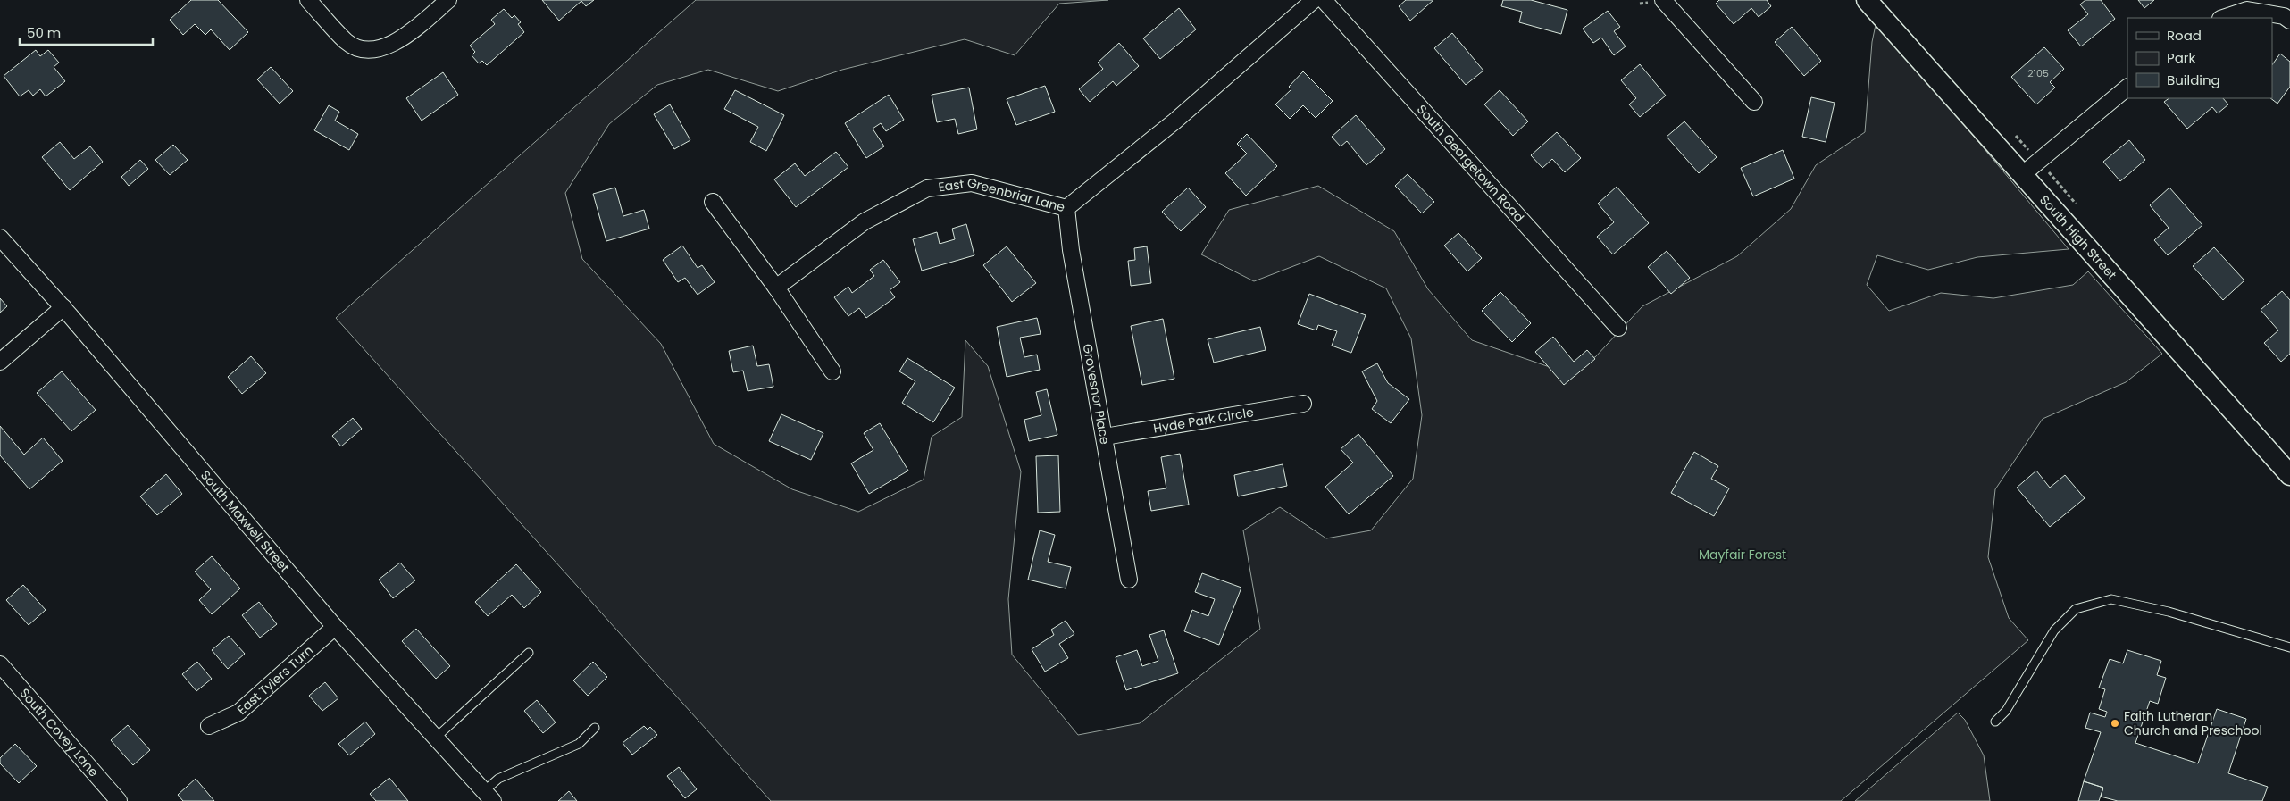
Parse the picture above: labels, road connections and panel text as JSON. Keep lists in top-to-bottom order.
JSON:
{
  "streets": {
    "street": [
      "South Georgetown Road",
      "East Greenbriar Lane",
      "South High Street",
      "Grovesnor Place",
      "Hyde Park Circle",
      "South Maxwell Street",
      "East Tylers Turn",
      "South Covey Lane"
    ]
  },
  "crossings": [
    ["East Greenbriar Lane", "Grovesnor Place"],
    ["Grovesnor Place", "Hyde Park Circle"],
    ["South Maxwell Street", "East Tylers Turn"]
  ],
  "parks": ["Mayfair Forest"],
  "places": ["Faith Lutheran Church and Preschool"],
  "house_numbers": ["2105"],
  "legend": ["Road", "Park", "Building"],
  "scale_bar": "50 m"
}
